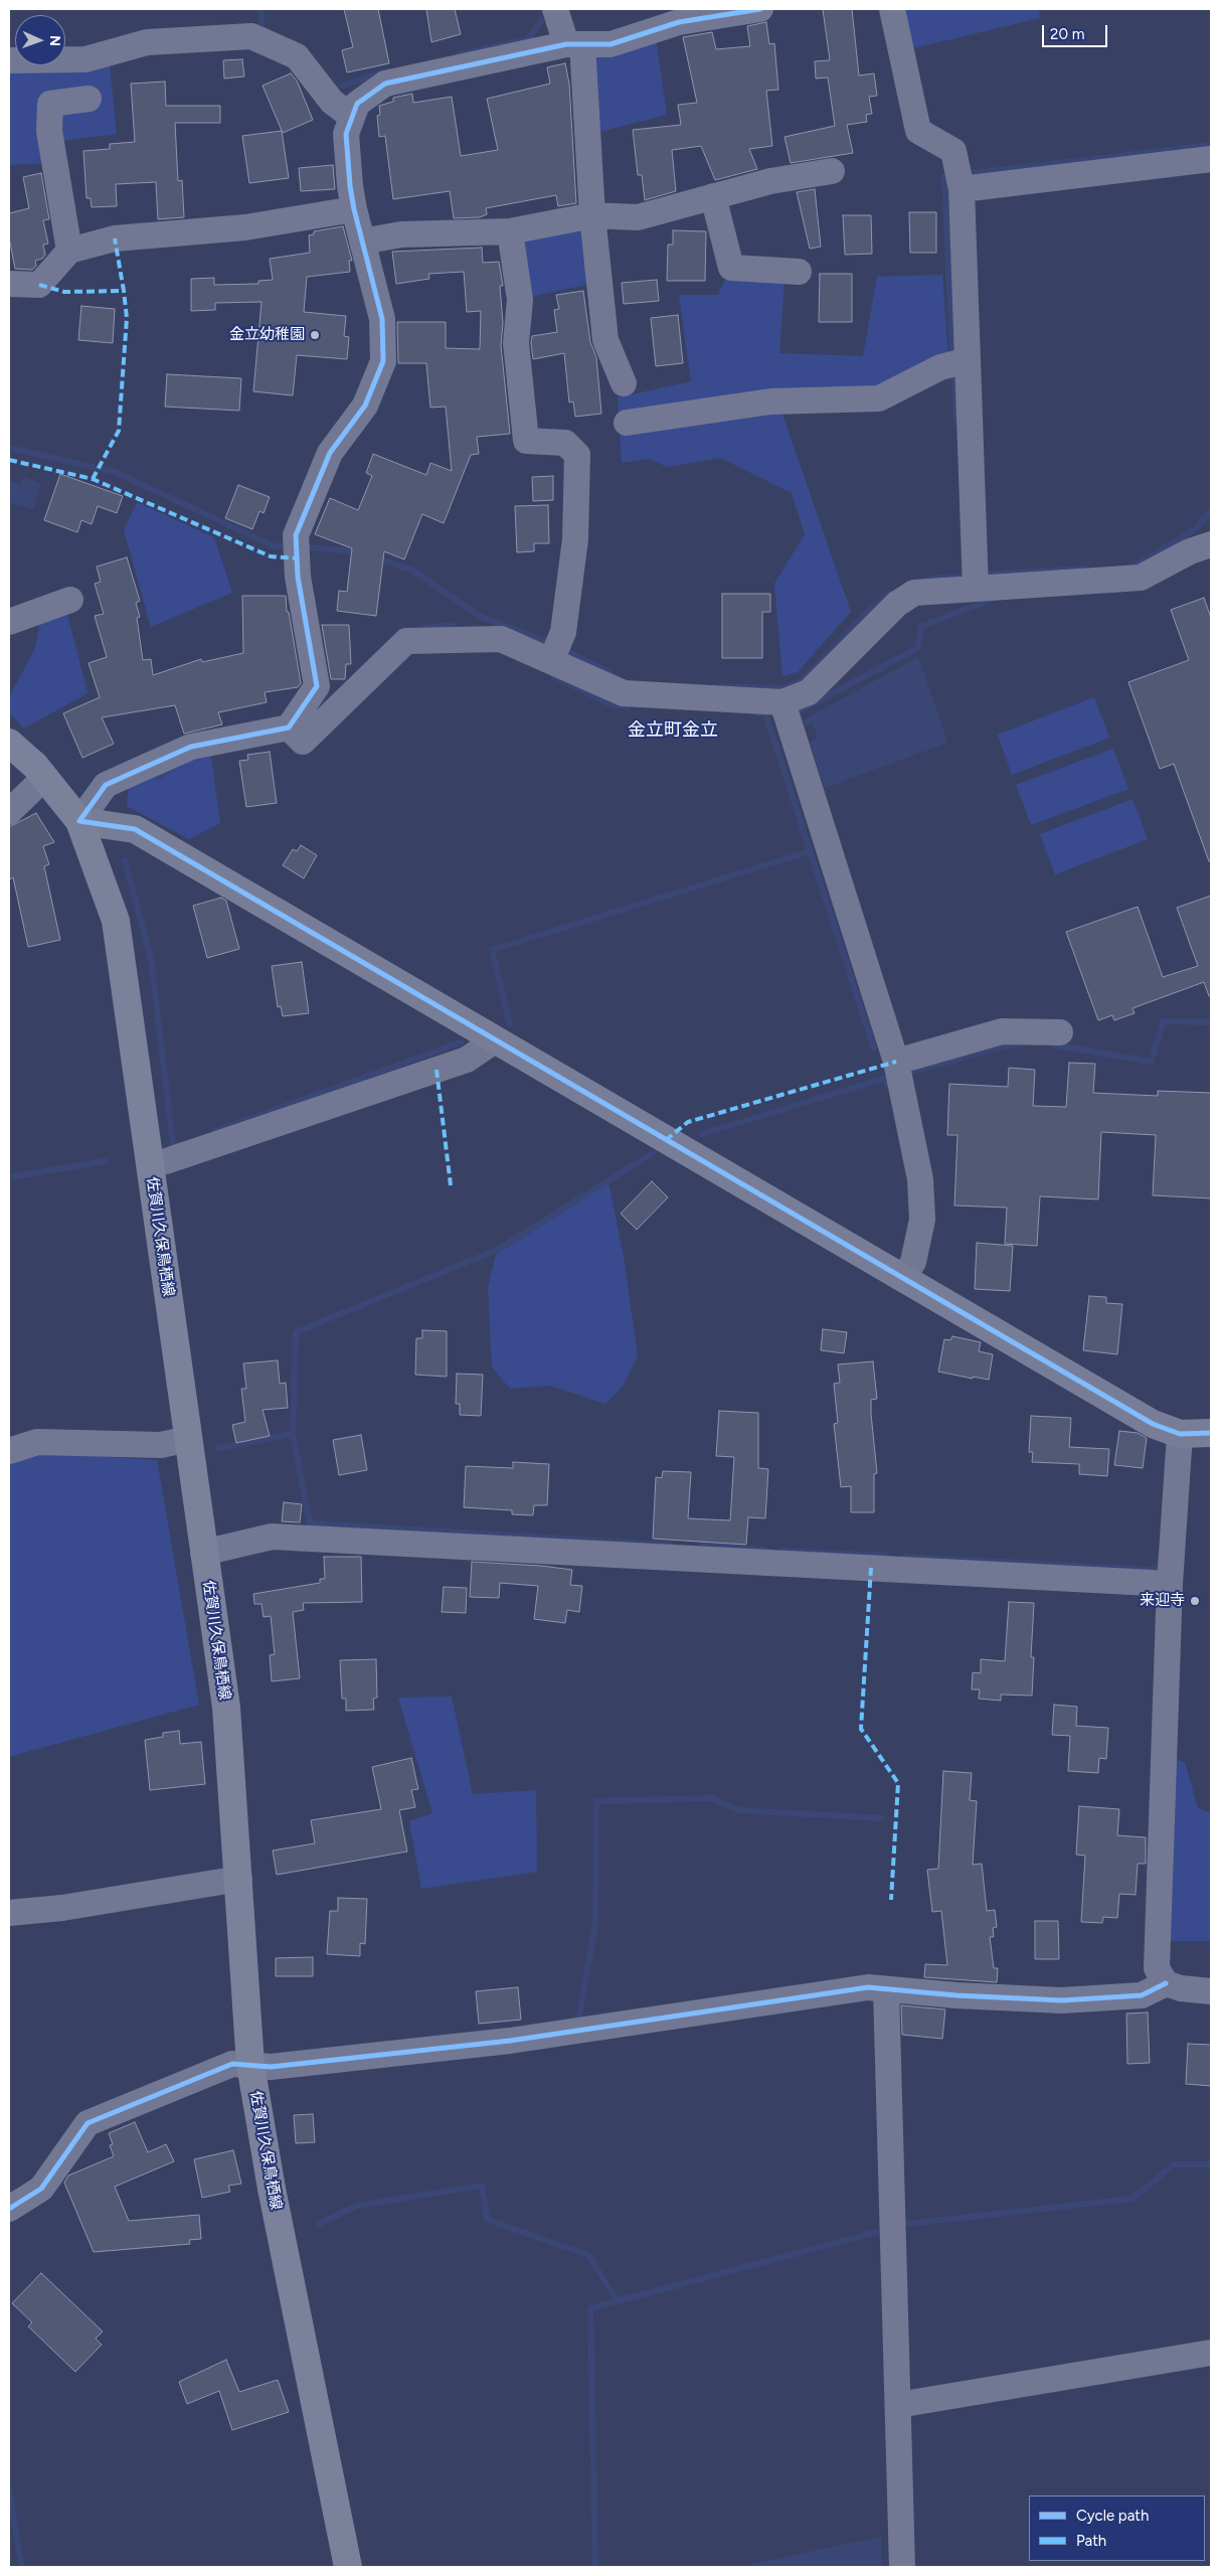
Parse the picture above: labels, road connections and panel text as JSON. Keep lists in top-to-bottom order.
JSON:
{
  "streets": {
    "main road": ["佐賀川久保鳥栖線"]
  },
  "districts": ["金立町金立"],
  "places": ["金立幼稚園", "来迎寺"],
  "legend": ["Cycle path", "Path"],
  "scale_bar": "20 m",
  "north": "right"
}
